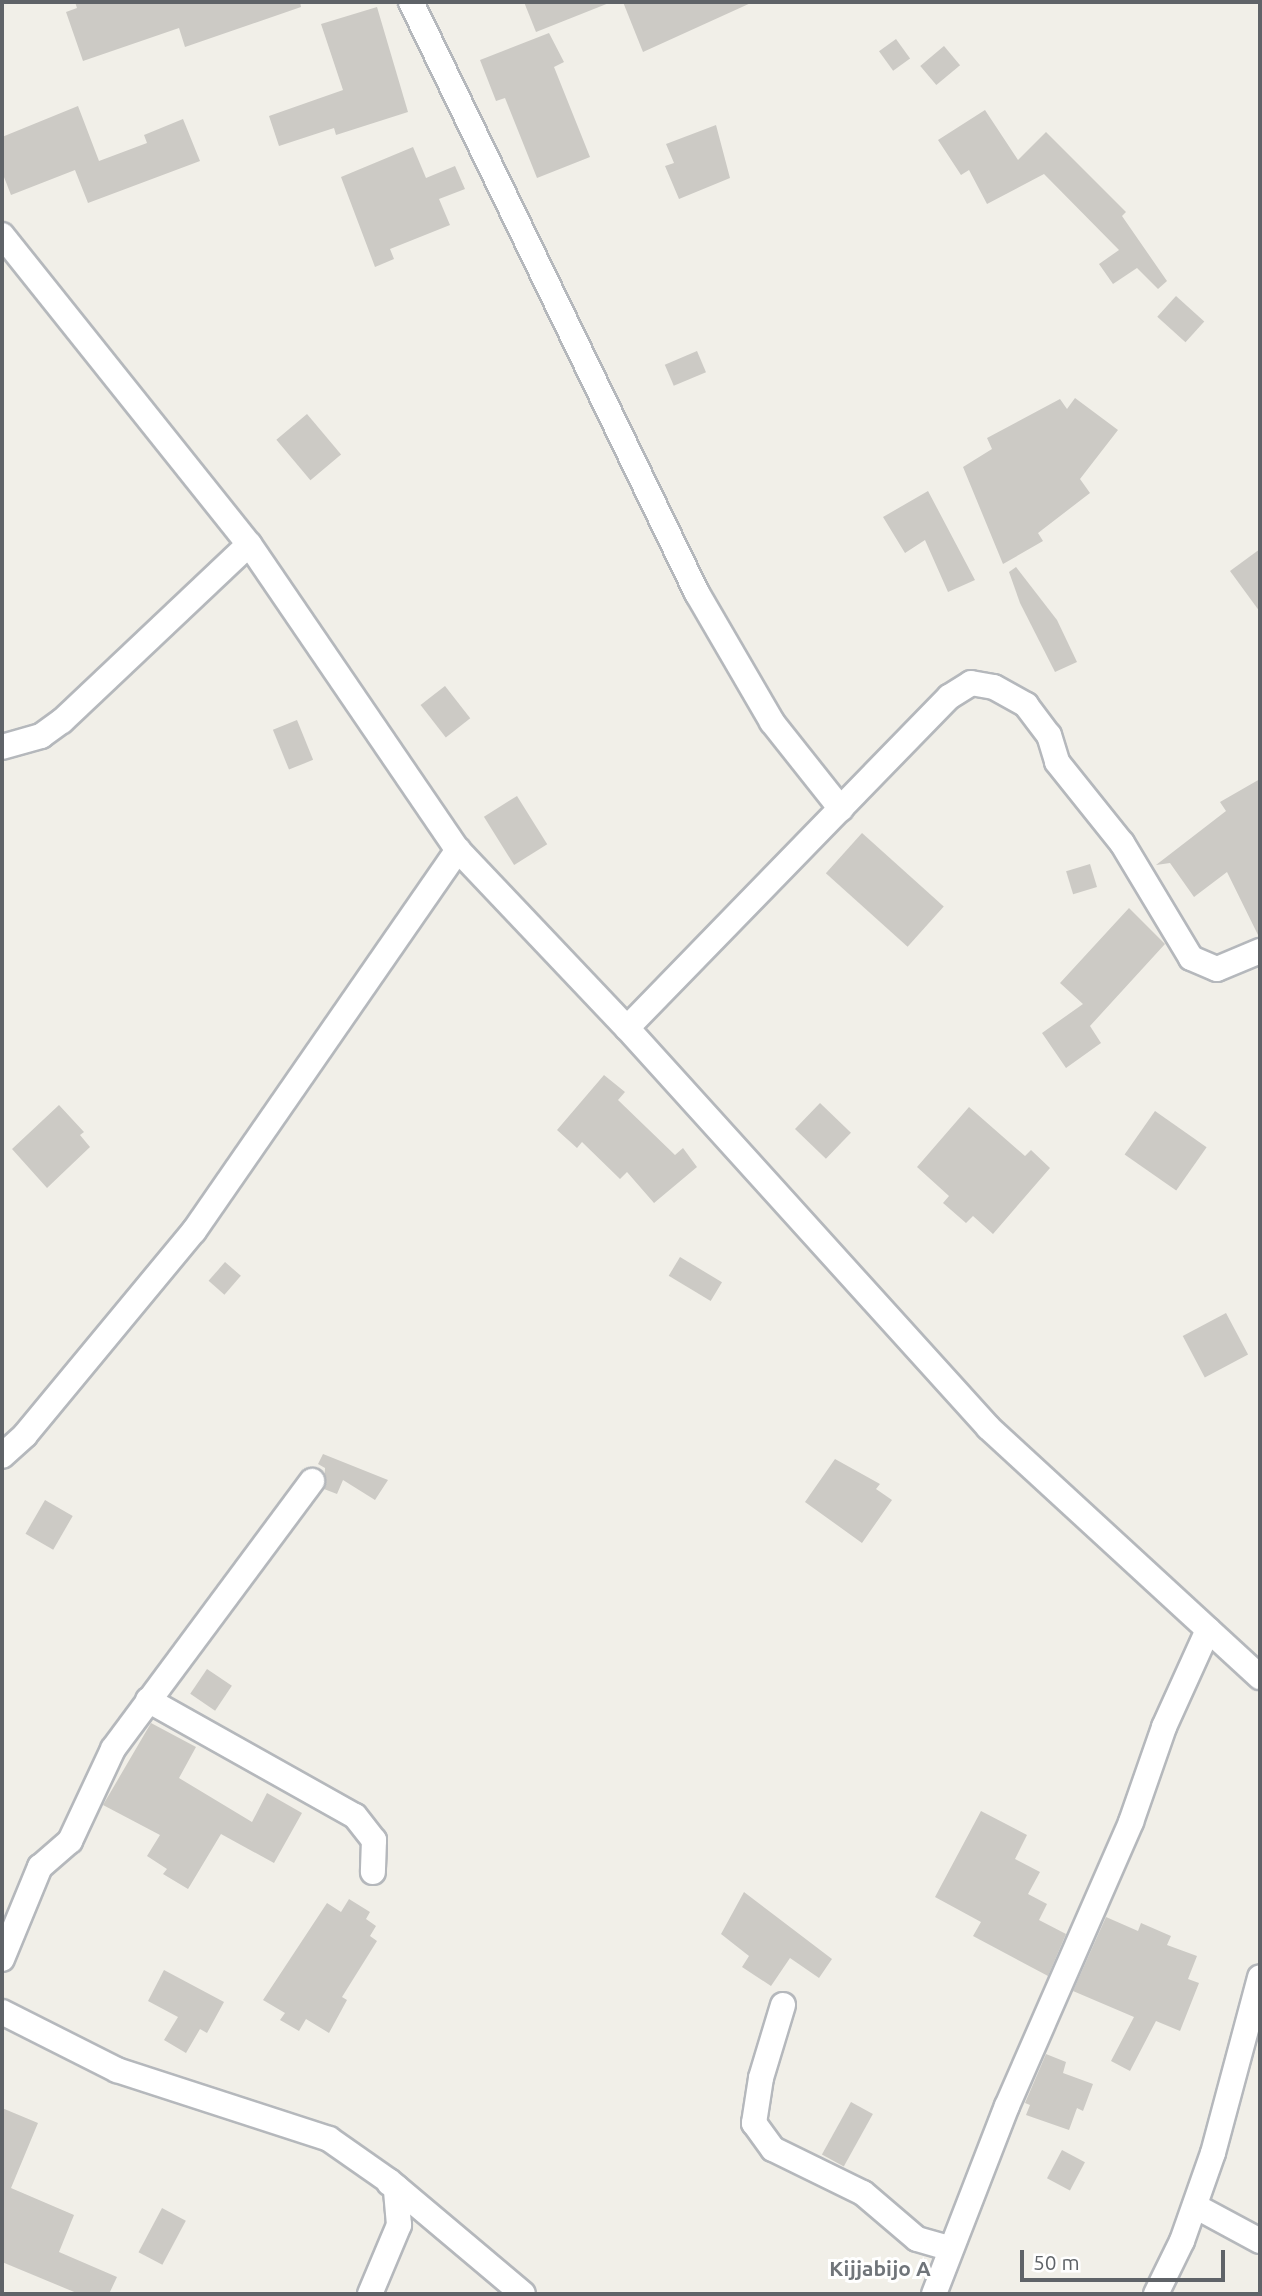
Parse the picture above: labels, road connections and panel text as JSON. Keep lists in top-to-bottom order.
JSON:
{
  "districts": ["Kijjabijo A"],
  "scale_bar": "50 m"
}
